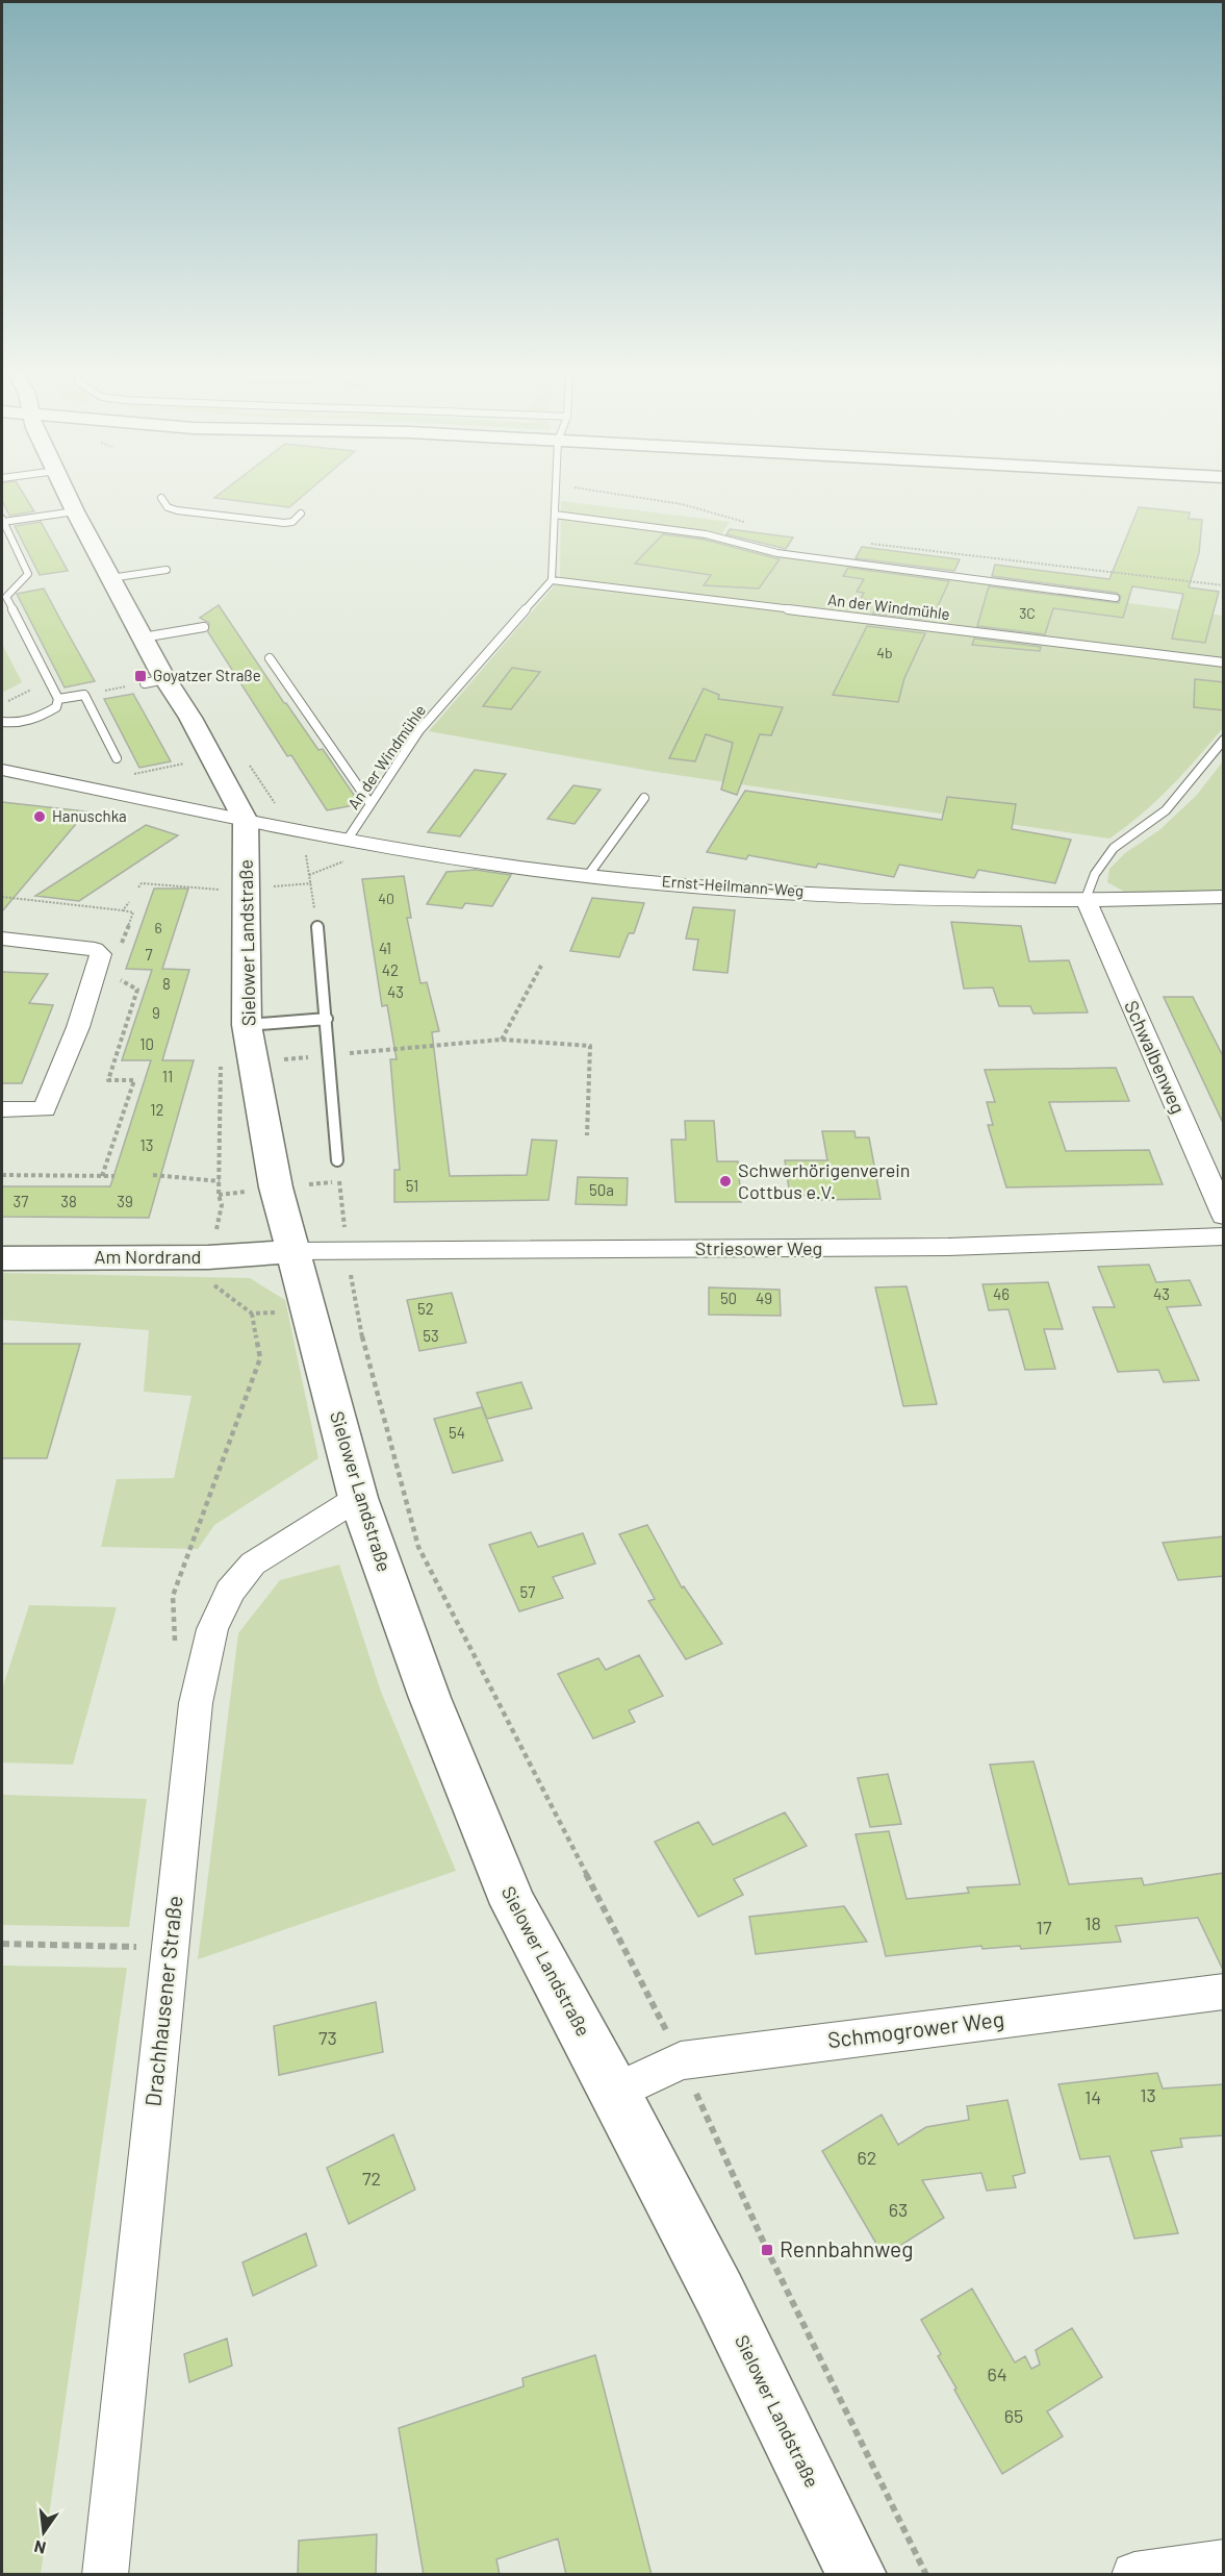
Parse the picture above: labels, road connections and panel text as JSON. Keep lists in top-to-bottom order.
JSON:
{
  "streets": {
    "main road": ["Sielower Landstraße", "Am Nordrand"],
    "street": [
      "Ernst-Heilmann-Weg",
      "Schwalbenweg",
      "Striesower Weg",
      "Drachhausener Straße",
      "Schmogrower Weg"
    ],
    "lane": ["An der Windmühle"]
  },
  "crossings": [
    ["An der Windmühle", "Ernst-Heilmann-Weg"],
    ["Ernst-Heilmann-Weg", "Sielower Landstraße"],
    ["Ernst-Heilmann-Weg", "Schwalbenweg"],
    ["Sielower Landstraße", "Striesower Weg"],
    ["Sielower Landstraße", "Am Nordrand"],
    ["Sielower Landstraße", "Drachhausener Straße"],
    ["Sielower Landstraße", "Schmogrower Weg"],
    ["Striesower Weg", "Am Nordrand"]
  ],
  "places": {
    "transit": ["Goyatzer Straße", "Rennbahnweg"],
    "other": ["Hanuschka", "Schwerhörigenverein Cottbus e.V."]
  },
  "house_numbers": [
    "3C",
    "4b",
    "40",
    "6",
    "41",
    "7",
    "42",
    "8",
    "43",
    "9",
    "10",
    "11",
    "12",
    "13",
    "51",
    "50a",
    "37",
    "38",
    "39",
    "46",
    "43",
    "50",
    "49",
    "52",
    "53",
    "54",
    "57",
    "18",
    "17",
    "73",
    "13",
    "14",
    "62",
    "72",
    "63",
    "64",
    "65"
  ],
  "north": "bottom"
}
